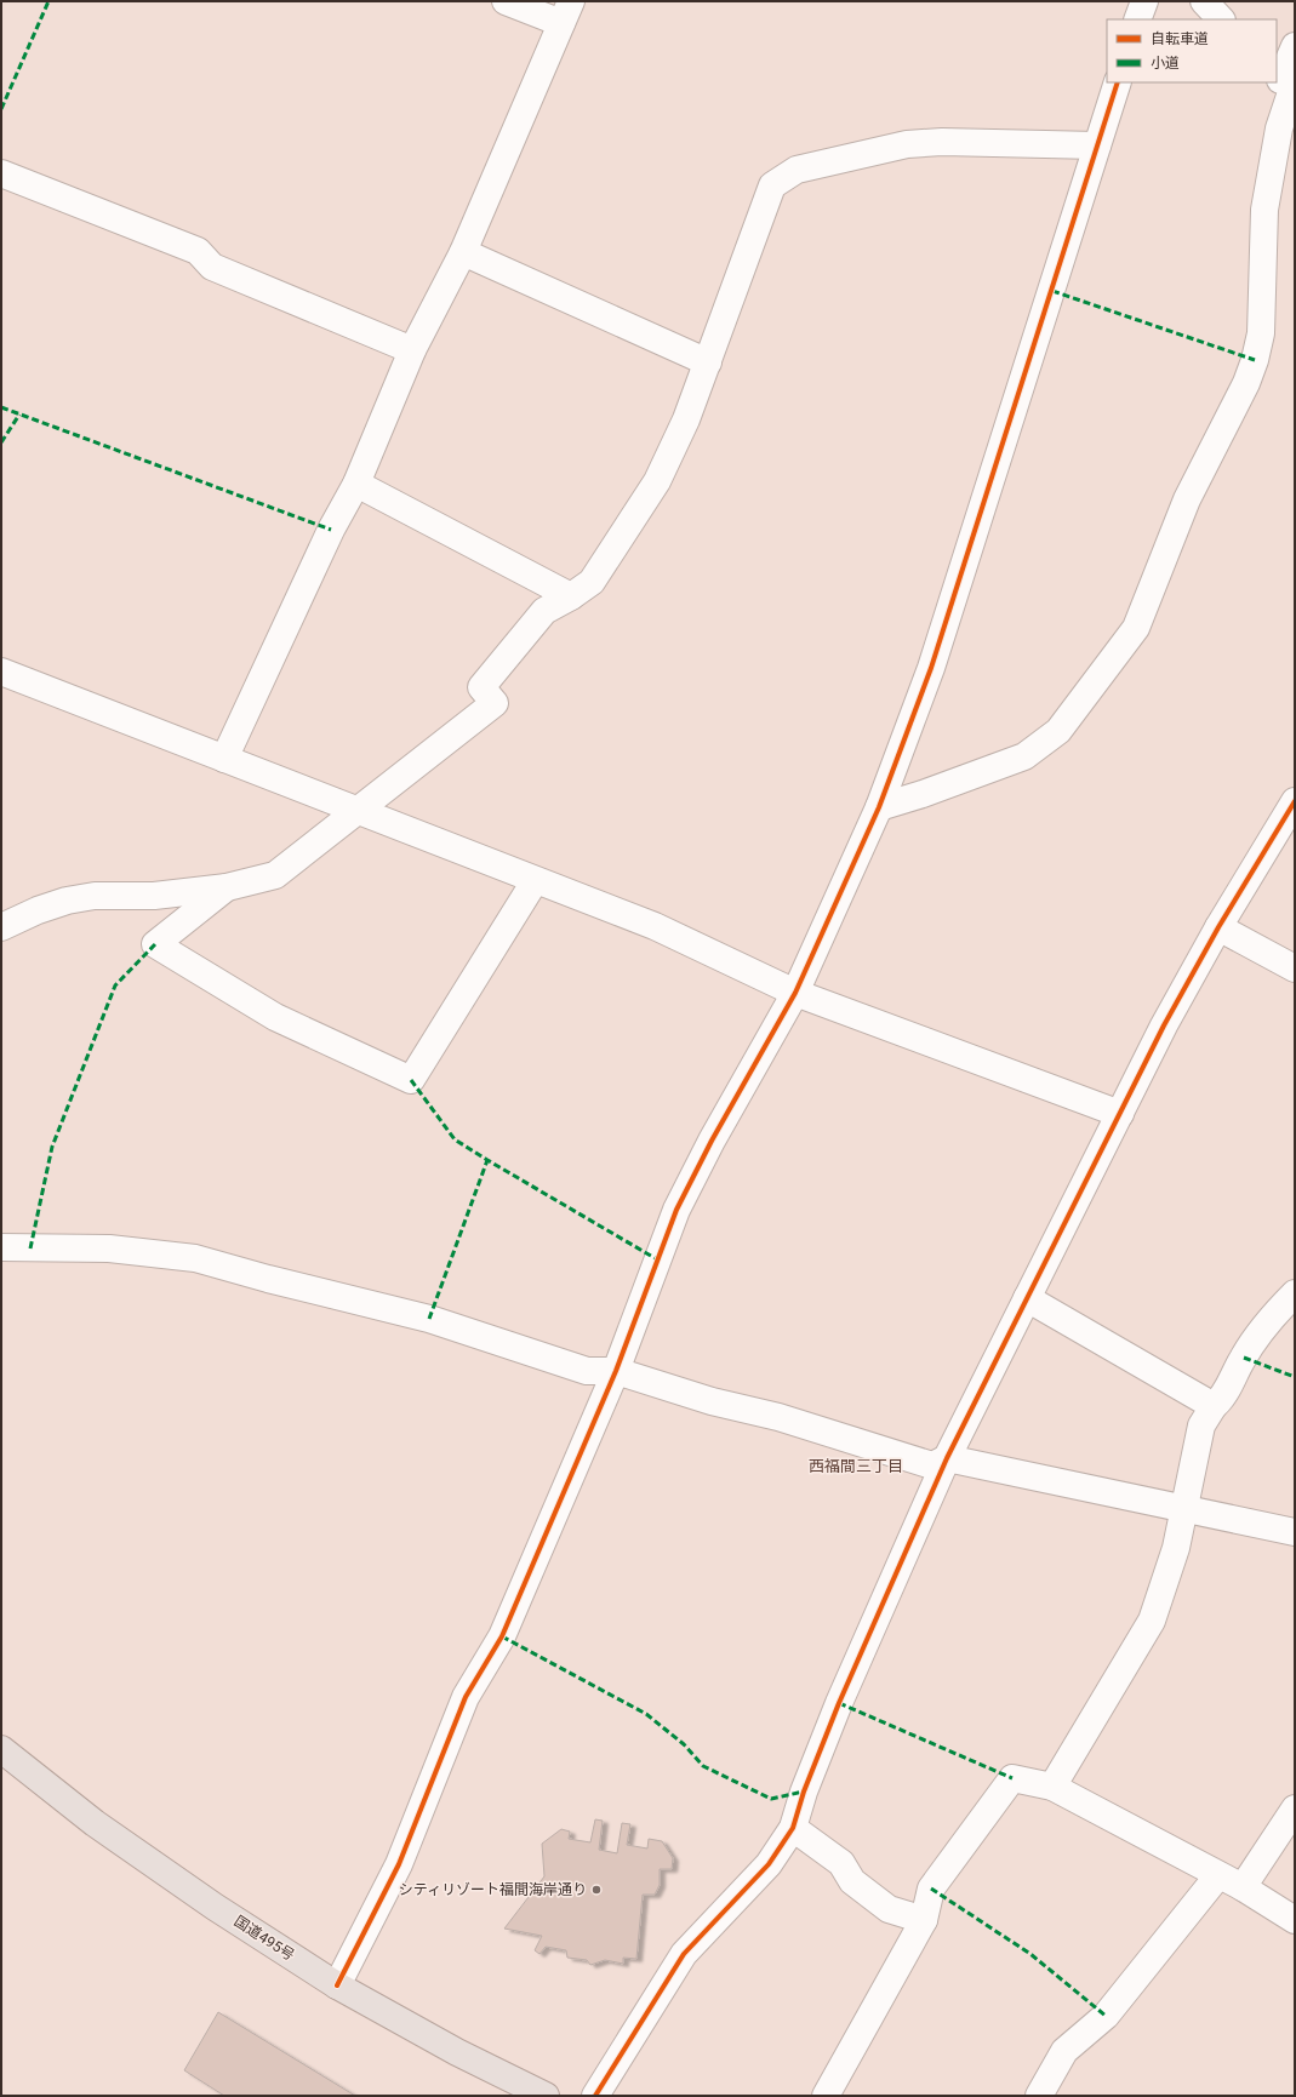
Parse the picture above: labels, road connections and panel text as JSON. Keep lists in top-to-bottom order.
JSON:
{
  "streets": {
    "highway": ["国道495号"]
  },
  "districts": ["西福間三丁目"],
  "places": ["シティリゾート福間海岸通り"],
  "legend": ["自転車道", "小道"]
}
